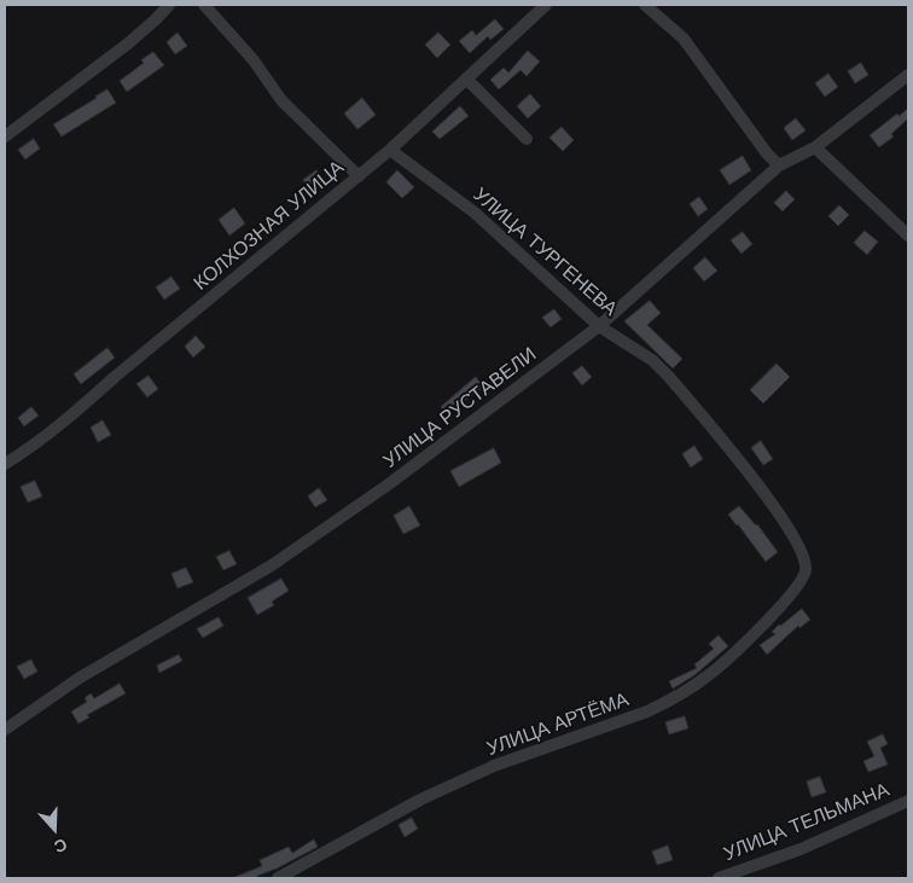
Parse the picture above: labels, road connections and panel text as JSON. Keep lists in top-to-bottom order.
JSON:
{
  "streets": {
    "street": [
      "КОЛХОЗНАЯ УЛИЦА",
      "УЛИЦА ТУРГЕНЕВА",
      "УЛИЦА РУСТАВЕЛИ",
      "УЛИЦА АРТЁМА",
      "УЛИЦА ТЕЛЬМАНА"
    ]
  },
  "crossings": [
    ["КОЛХОЗНАЯ УЛИЦА", "УЛИЦА ТУРГЕНЕВА"],
    ["УЛИЦА ТУРГЕНЕВА", "УЛИЦА РУСТАВЕЛИ"],
    ["УЛИЦА ТУРГЕНЕВА", "УЛИЦА АРТЁМА"]
  ],
  "north": "bottom"
}
